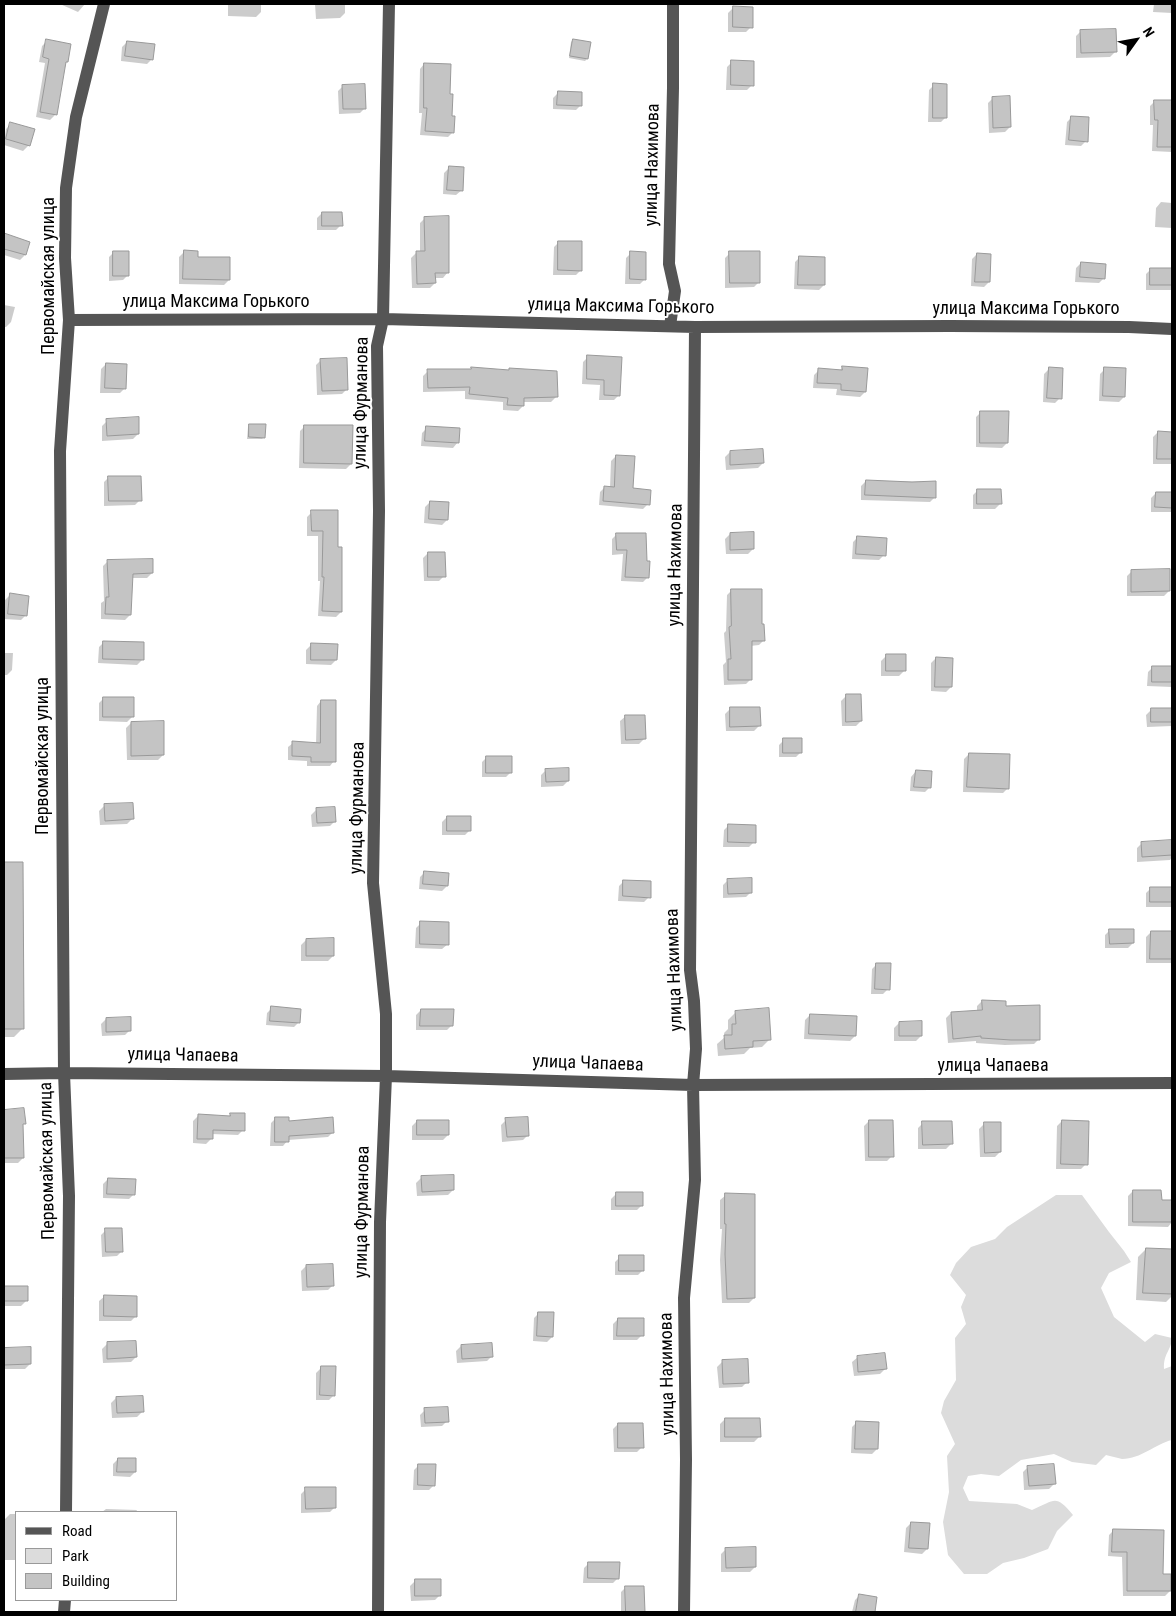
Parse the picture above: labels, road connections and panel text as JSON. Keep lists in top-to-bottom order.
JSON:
{
  "streets": {
    "street": [
      "улица Нахимова",
      "Первомайская улица",
      "улица Максима Горького",
      "улица Фурманова",
      "улица Чапаева"
    ]
  },
  "crossings": [
    ["улица Нахимова", "улица Максима Горького"],
    ["улица Нахимова", "улица Чапаева"],
    ["Первомайская улица", "улица Максима Горького"],
    ["Первомайская улица", "улица Чапаева"],
    ["улица Максима Горького", "улица Фурманова"],
    ["улица Фурманова", "улица Чапаева"]
  ],
  "legend": ["Road", "Park", "Building"],
  "north": "top right"
}
